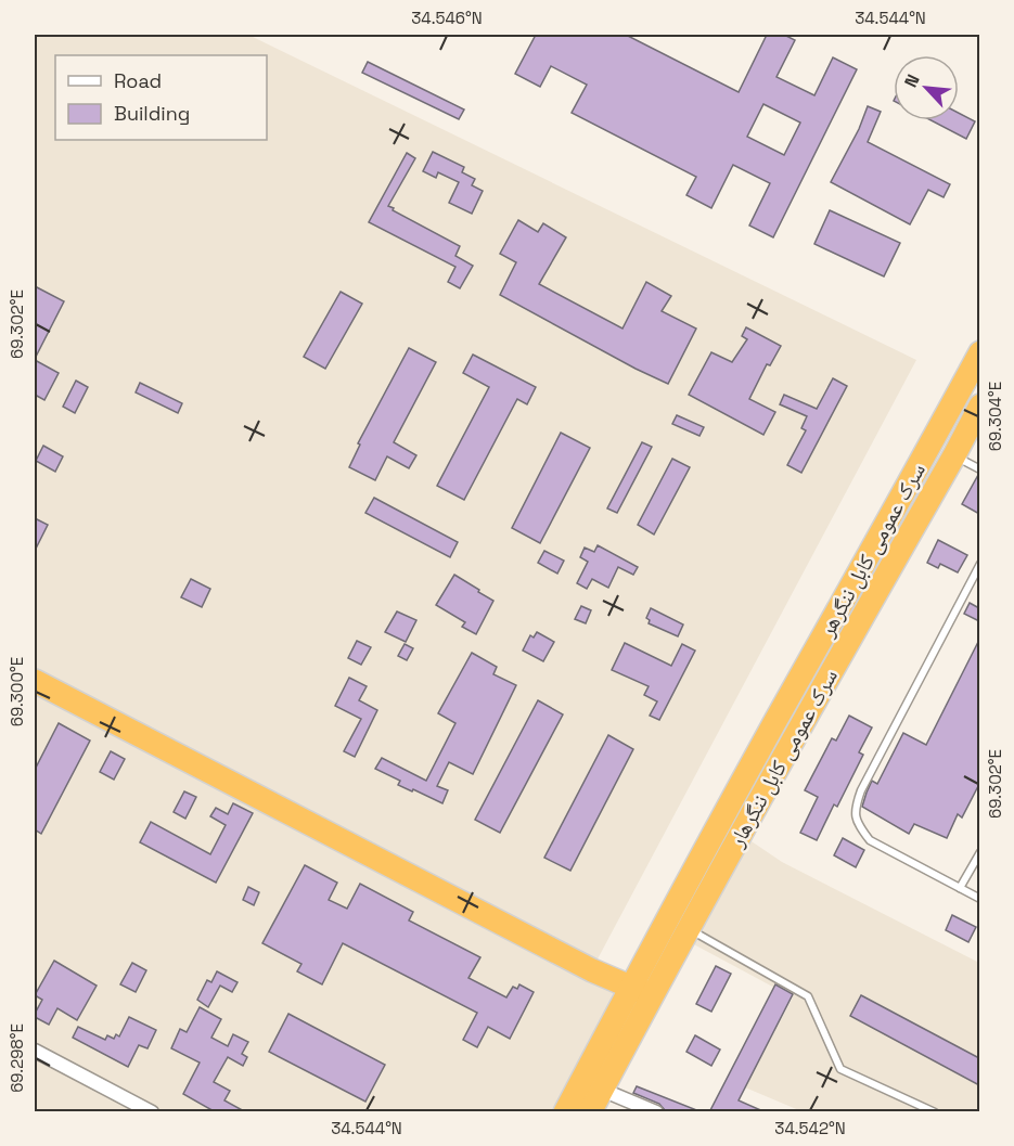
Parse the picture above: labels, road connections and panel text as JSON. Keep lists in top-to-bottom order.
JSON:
{
  "streets": {
    "highway": ["سرک عمومی کابل ننگرهر", "سرک عمومی کابل ننگرهار"]
  },
  "legend": ["Road", "Building"],
  "north": "top left",
  "coordinates": [
    "34.546°N",
    "34.544°N",
    "69.302°E",
    "69.304°E",
    "69.300°E",
    "69.298°E",
    "34.542°N"
  ]
}
